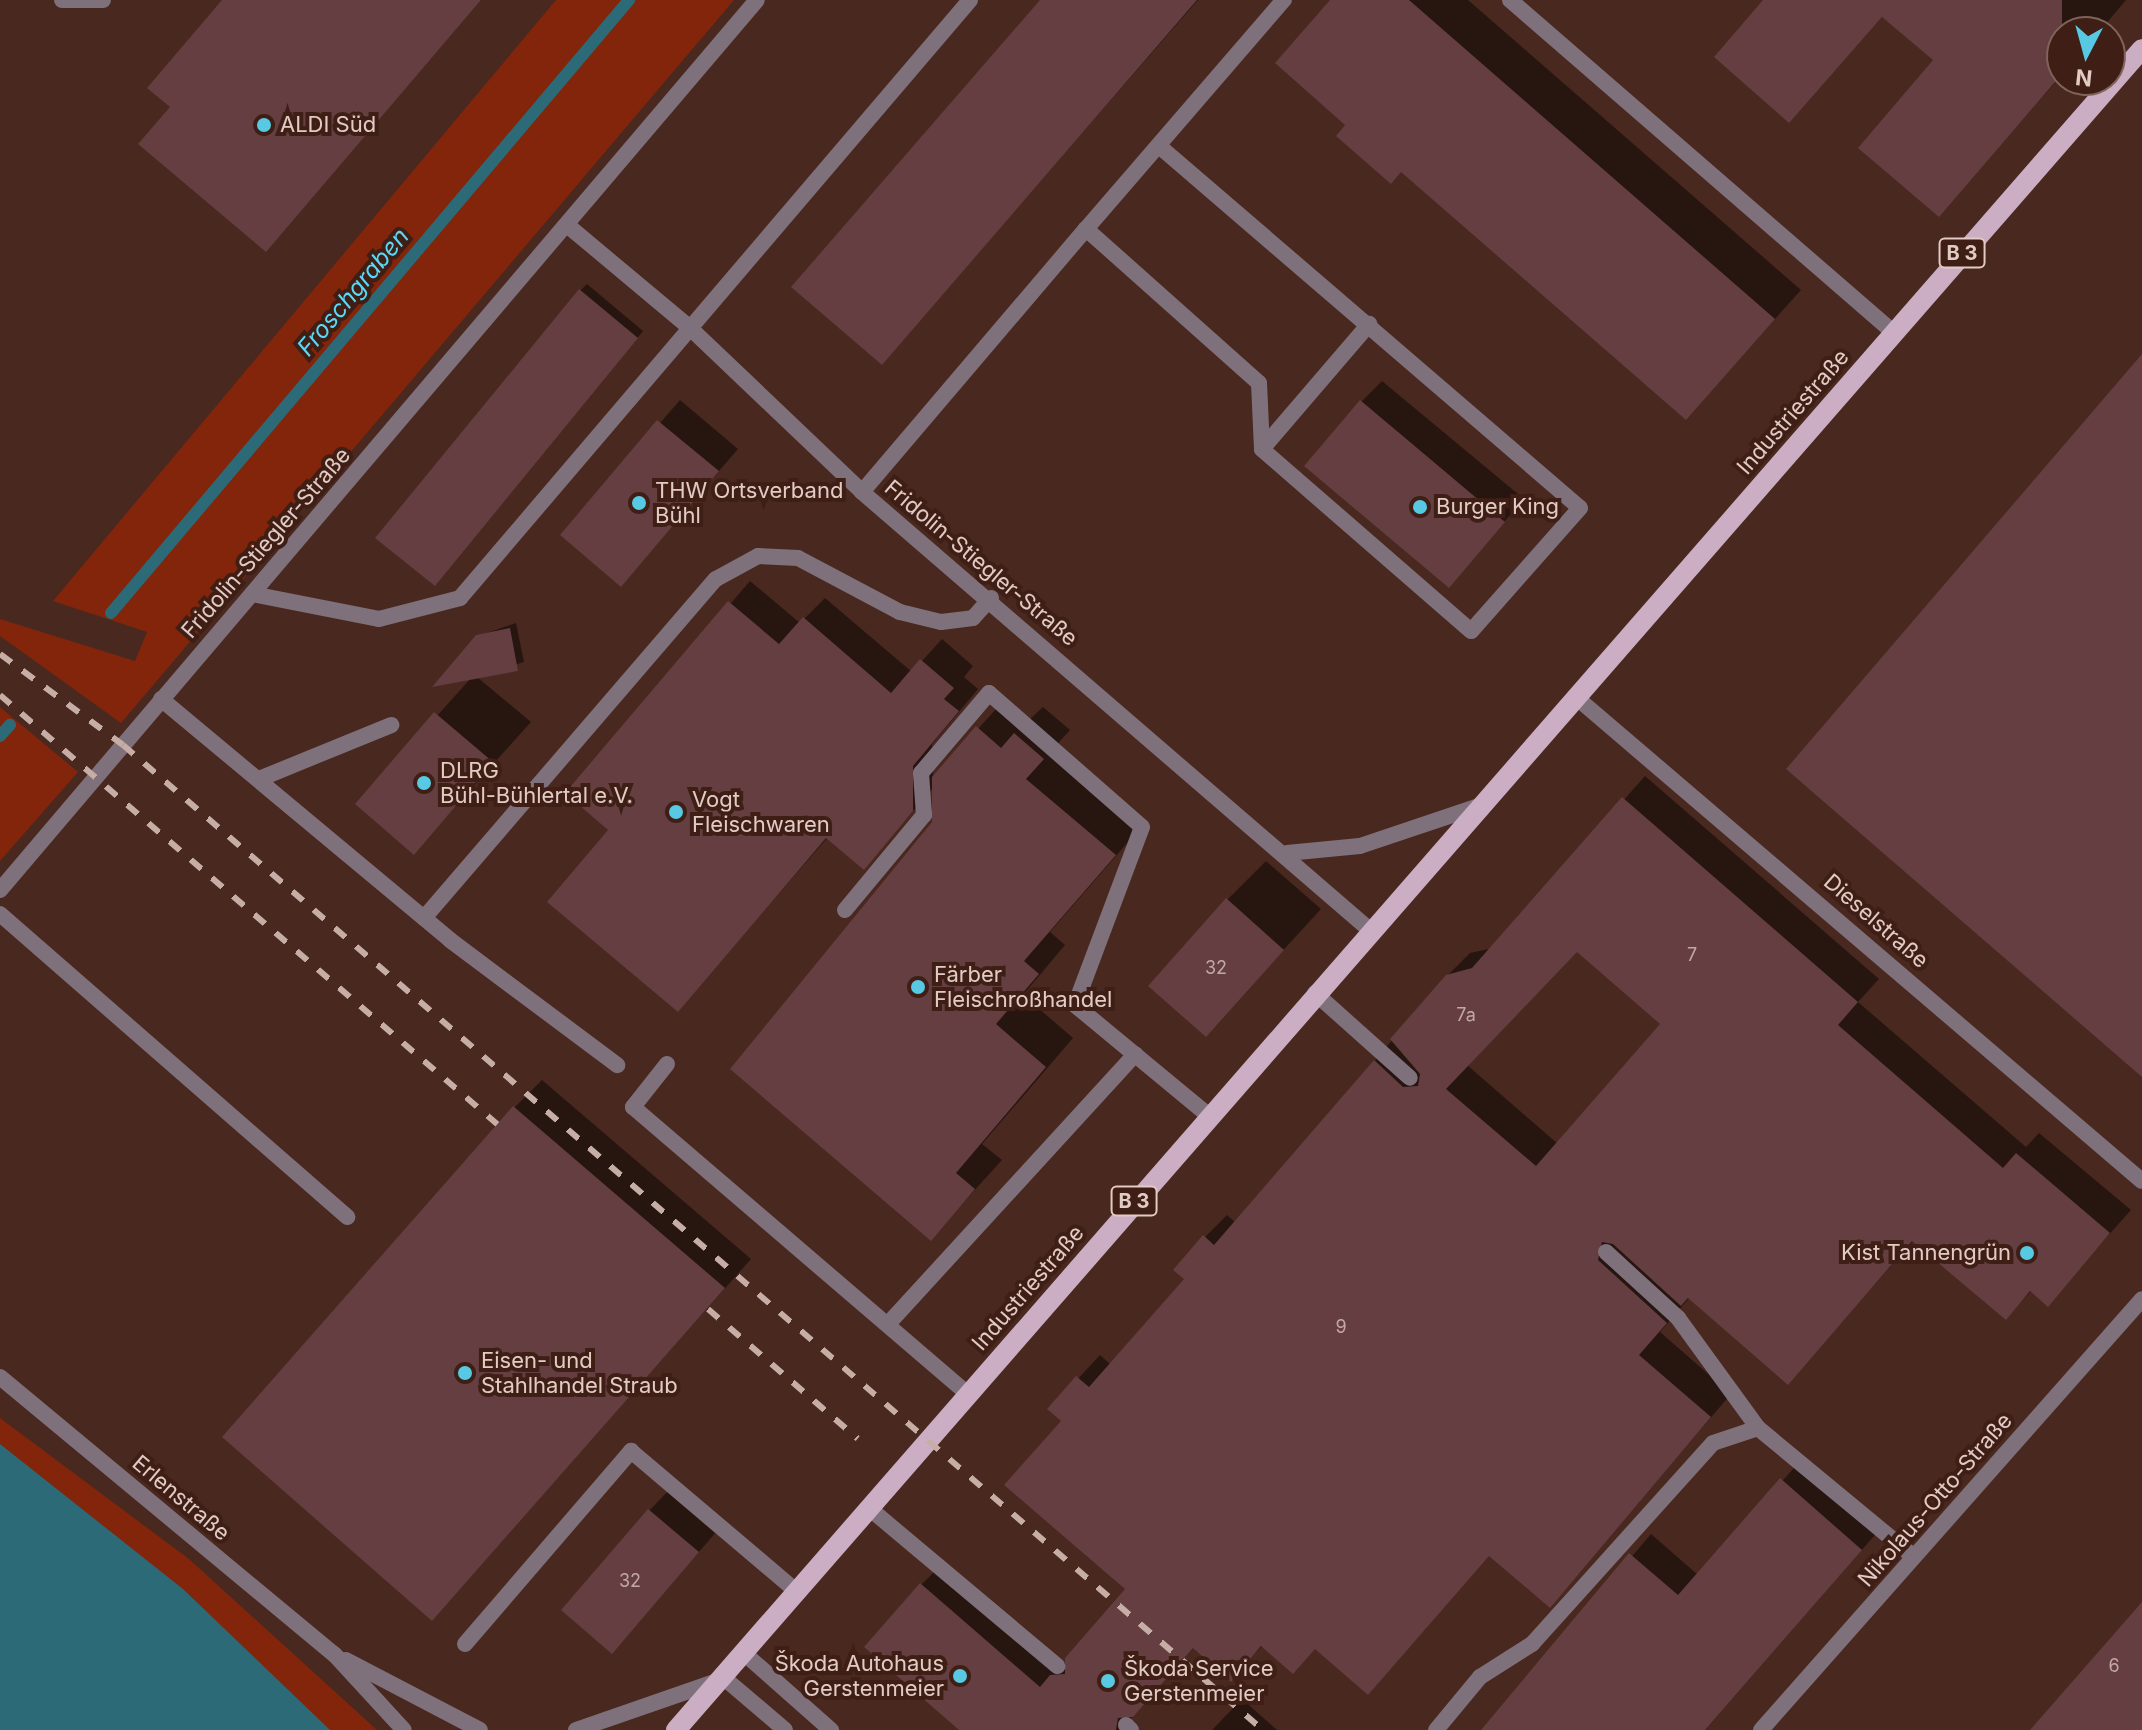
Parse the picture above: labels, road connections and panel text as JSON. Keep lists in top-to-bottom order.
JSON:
{
  "streets": {
    "main road": ["B 3", "Industriestraße"],
    "street": [
      "Fridolin-Stiegler-Straße",
      "Dieselstraße",
      "Erlenstraße",
      "Nikolaus-Otto-Straße"
    ]
  },
  "crossings": [
    ["Industriestraße", "Fridolin-Stiegler-Straße"],
    ["Industriestraße", "Dieselstraße"]
  ],
  "water": ["Froschgraben"],
  "places": [
    "ALDI Süd",
    "THW Ortsverband Bühl",
    "Burger King",
    "DLRG Bühl-Bühlertal e.V.",
    "Vogt Fleischwaren",
    "Färber Fleischroßhandel",
    "Kist Tannengrün",
    "Eisen- und Stahlhandel Straub",
    "Škoda Autohaus Gerstenmeier",
    "Škoda Service Gerstenmeier"
  ],
  "house_numbers": [
    "7",
    "32",
    "7a",
    "9",
    "32",
    "6"
  ],
  "north": "bottom"
}
